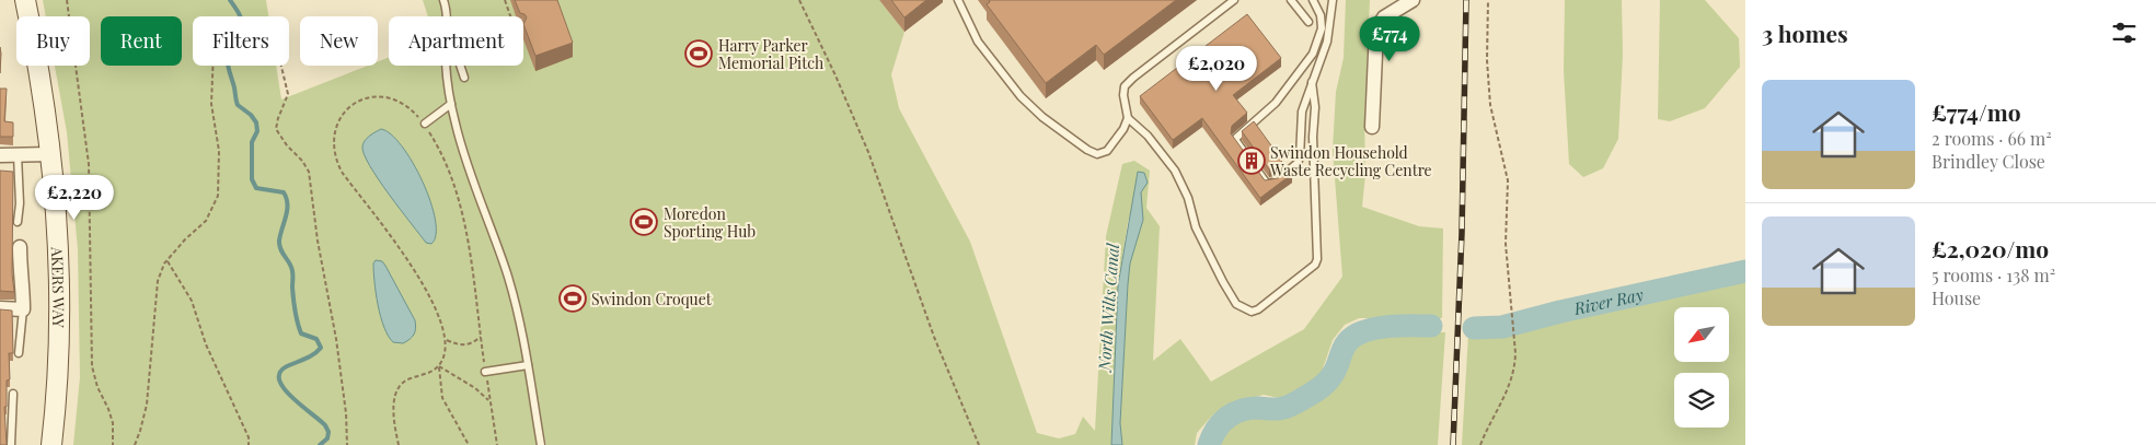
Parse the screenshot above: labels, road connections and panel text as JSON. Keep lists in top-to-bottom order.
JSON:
{
  "streets": {
    "main road": ["AKERS WAY"]
  },
  "water": ["River Ray", "North Wilts Canal"],
  "places": {
    "sports": ["Harry Parker Memorial Pitch", "Moredon Sporting Hub", "Swindon Croquet"],
    "building": ["Swindon Household Waste Recycling Centre"]
  },
  "north": "bottom left",
  "page": {
    "heading": "3 homes",
    "price": ["£774", "£2,020", "£2,220"],
    "chip": [
      "Buy",
      "Rent",
      "Filters",
      "New",
      "Apartment"
    ],
    "list": [
      {
        "name": "£774/mo",
        "note": "2 rooms · 66 m² · Brindley Close"
      },
      {
        "name": "£2,020/mo",
        "note": "5 rooms · 138 m² · House"
      }
    ]
  }
}
